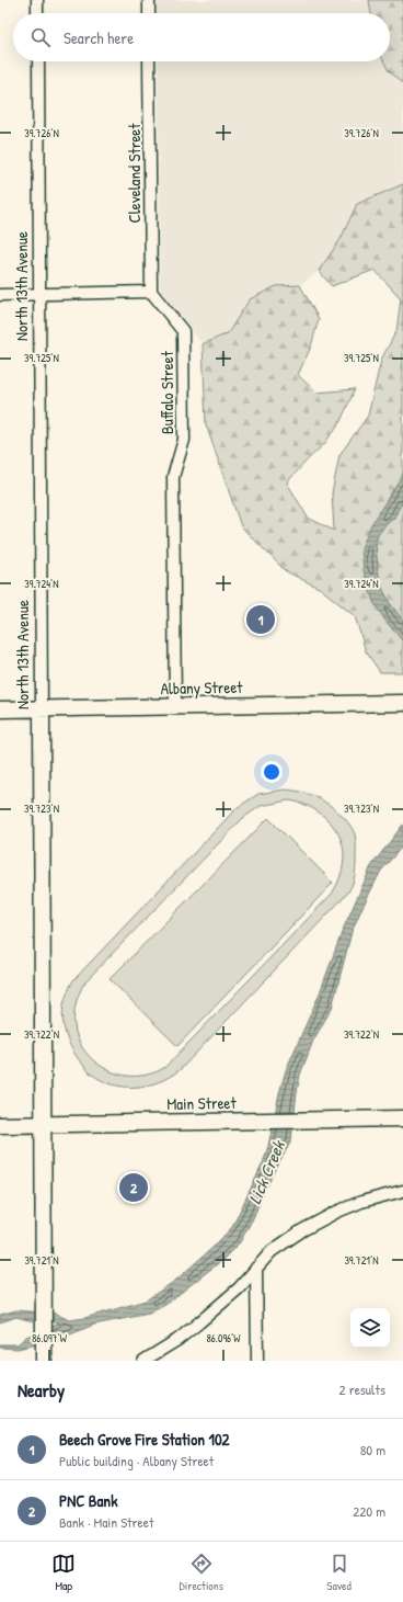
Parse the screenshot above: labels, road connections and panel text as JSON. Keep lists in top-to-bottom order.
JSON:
{
  "streets": {
    "street": [
      "Cleveland Street",
      "North 13th Avenue",
      "Buffalo Street",
      "Albany Street",
      "Main Street"
    ]
  },
  "crossings": [
    ["Cleveland Street", "Buffalo Street"],
    ["North 13th Avenue", "Albany Street"],
    ["North 13th Avenue", "Main Street"],
    ["Buffalo Street", "Albany Street"]
  ],
  "water": ["Lick Creek"],
  "page": {
    "search": "Search here",
    "pins": ["1", "2"],
    "heading": ["Nearby", "2 results"],
    "list": [
      {
        "mark": "1",
        "name": "Beech Grove Fire Station 102",
        "note": "Public building · Albany Street",
        "value": "80 m"
      },
      {
        "mark": "2",
        "name": "PNC Bank",
        "note": "Bank · Main Street",
        "value": "220 m"
      }
    ],
    "nav": ["Map", "Directions", "Saved"]
  },
  "coordinates": [
    "39.726°N",
    "39.725°N",
    "39.724°N",
    "39.723°N",
    "39.722°N",
    "39.721°N",
    "86.097°W",
    "86.096°W"
  ]
}
